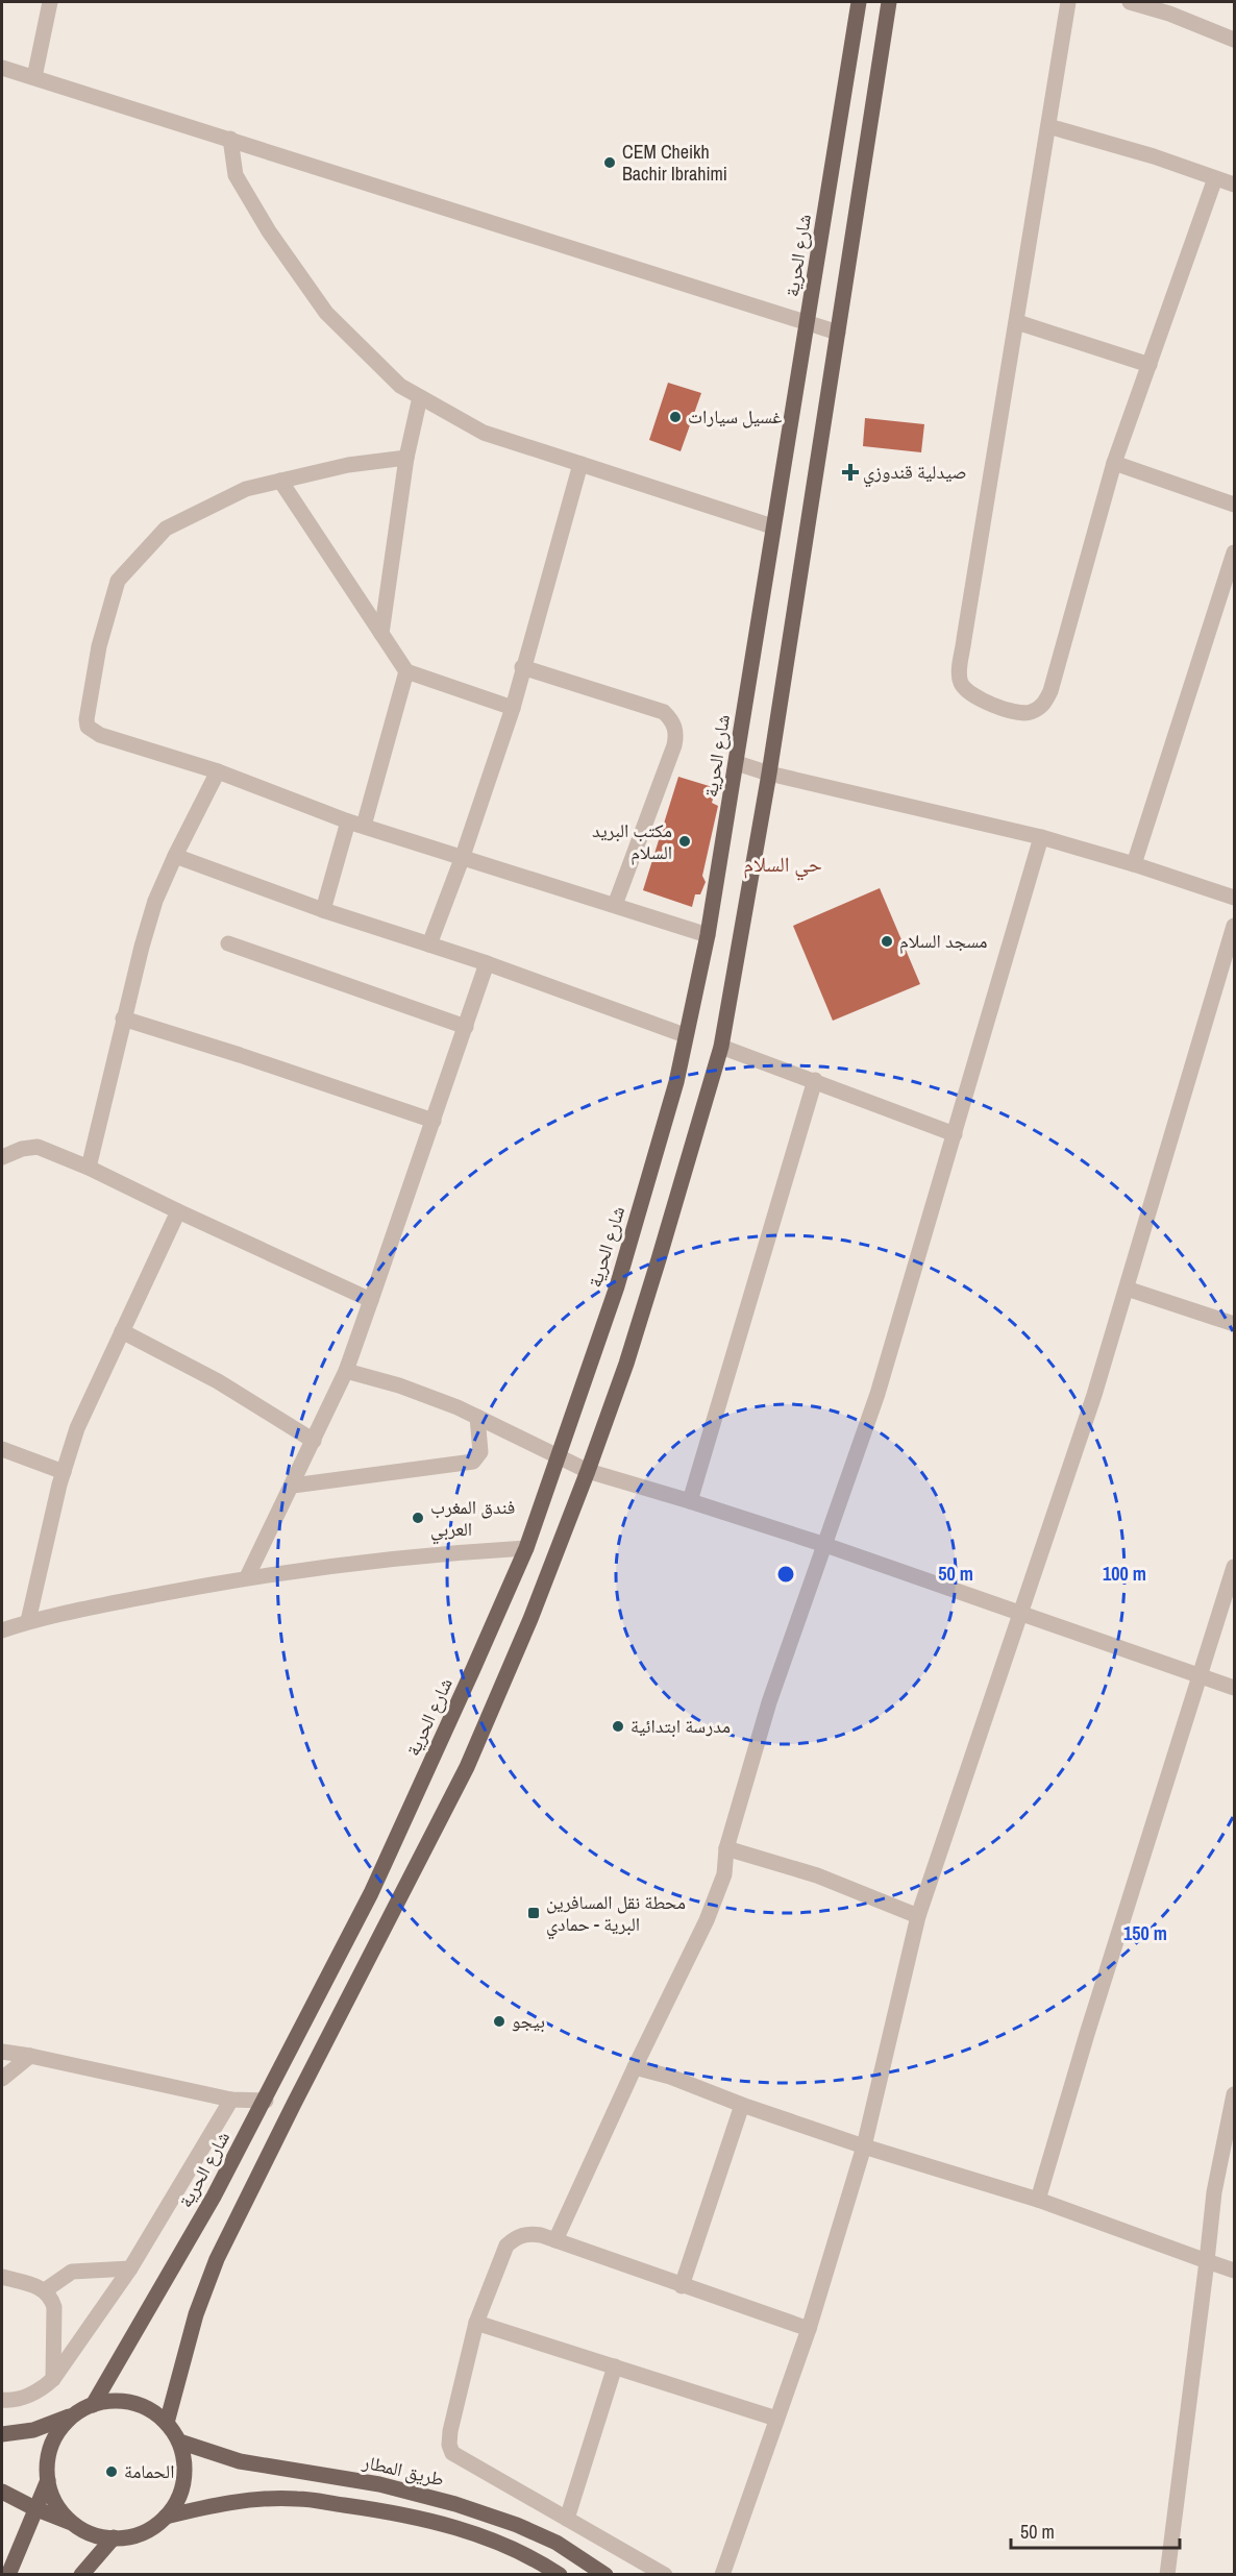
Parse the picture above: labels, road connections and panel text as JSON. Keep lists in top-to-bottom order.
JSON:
{
  "streets": {
    "main road": ["شارع الحرية", "طريق المطار"]
  },
  "crossings": [
    ["شارع الحرية", "طريق المطار"]
  ],
  "districts": ["حي السلام"],
  "places": {
    "other": [
      "CEM Cheikh Bachir Ibrahimi",
      "غسيل سيارات",
      "مكتب البريد السلام",
      "مسجد السلام",
      "فندق المغرب العربي",
      "مدرسة ابتدائية",
      "بيجو",
      "الحمامة"
    ],
    "health": ["صيدلية قندوزي"],
    "transit": ["محطة نقل المسافرين البرية - حمادي"]
  },
  "scale_bar": "50 m",
  "rings": ["50 m", "100 m", "150 m"]
}
